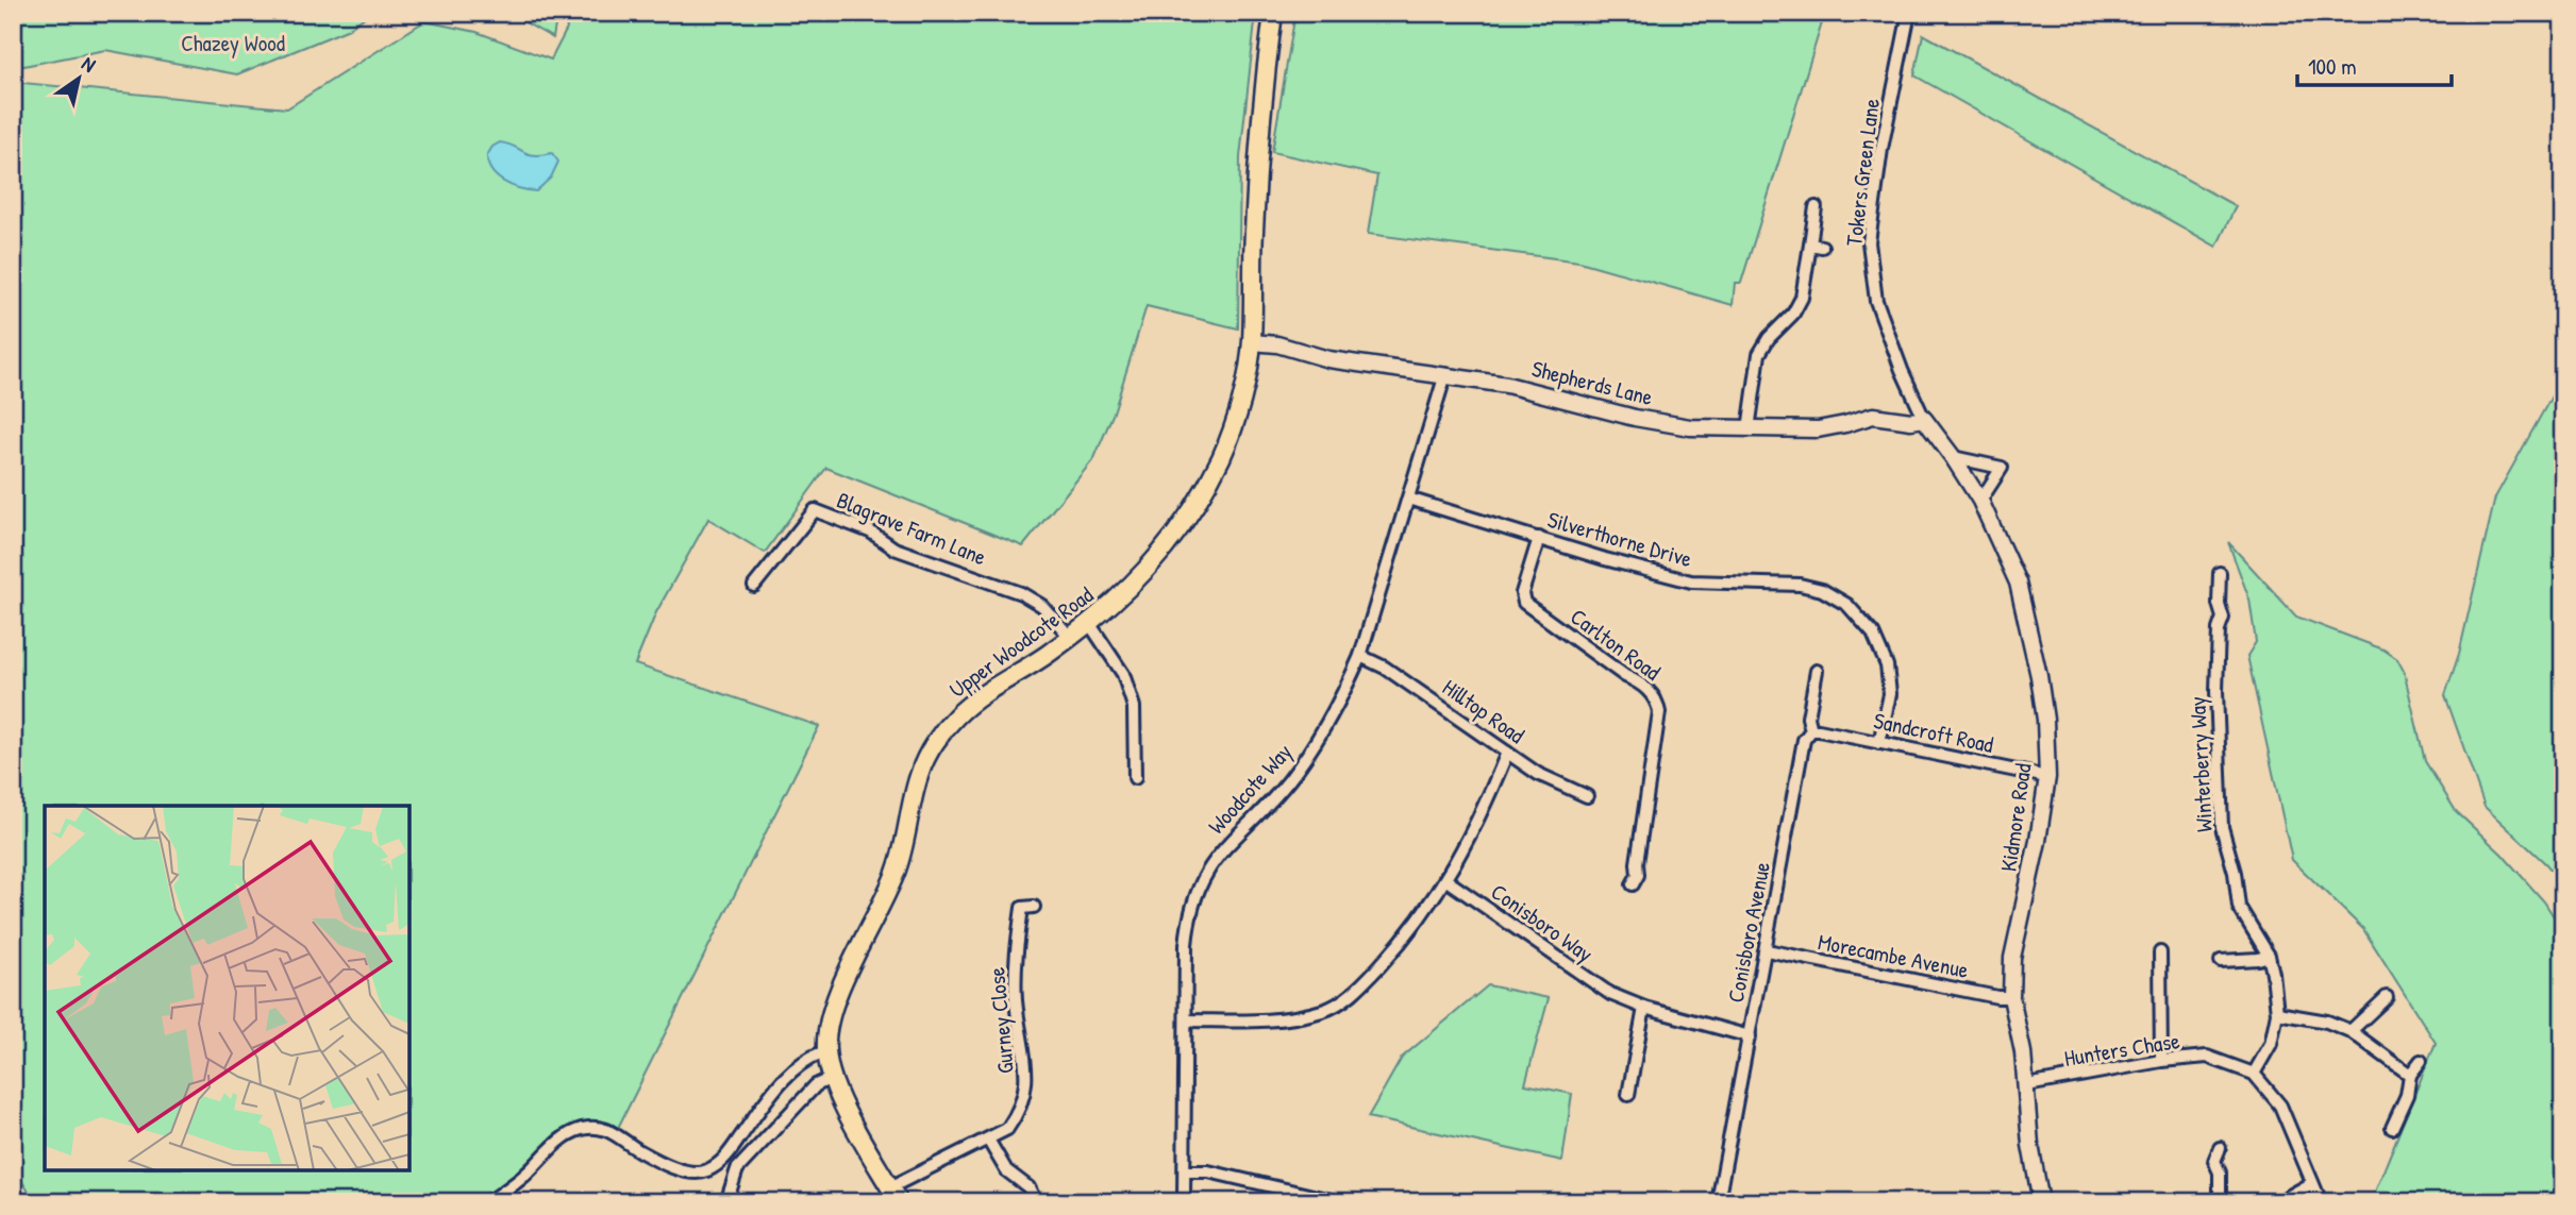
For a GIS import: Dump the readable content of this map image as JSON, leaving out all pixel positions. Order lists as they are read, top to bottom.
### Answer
{
  "streets": {
    "main road": ["Upper Woodcote Road"],
    "street": [
      "Tokers Green Lane",
      "Shepherds Lane",
      "Blagrave Farm Lane",
      "Silverthorne Drive",
      "Carlton Road",
      "Hilltop Road",
      "Sandcroft Road",
      "Winterberry Way",
      "Woodcote Way",
      "Kidmore Road",
      "Conisboro Way",
      "Conisboro Avenue",
      "Morecambe Avenue",
      "Gurney Close",
      "Hunters Chase"
    ]
  },
  "crossings": [
    ["Tokers Green Lane", "Shepherds Lane"],
    ["Tokers Green Lane", "Kidmore Road"],
    ["Shepherds Lane", "Upper Woodcote Road"],
    ["Shepherds Lane", "Woodcote Way"],
    ["Shepherds Lane", "Kidmore Road"],
    ["Blagrave Farm Lane", "Upper Woodcote Road"],
    ["Silverthorne Drive", "Carlton Road"],
    ["Silverthorne Drive", "Sandcroft Road"],
    ["Silverthorne Drive", "Woodcote Way"],
    ["Upper Woodcote Road", "Gurney Close"],
    ["Hilltop Road", "Woodcote Way"],
    ["Sandcroft Road", "Kidmore Road"],
    ["Sandcroft Road", "Conisboro Avenue"],
    ["Winterberry Way", "Hunters Chase"],
    ["Kidmore Road", "Morecambe Avenue"],
    ["Kidmore Road", "Hunters Chase"],
    ["Conisboro Way", "Conisboro Avenue"],
    ["Conisboro Avenue", "Morecambe Avenue"]
  ],
  "parks": ["Chazey Wood"],
  "scale_bar": "100 m",
  "north": "top right"
}
